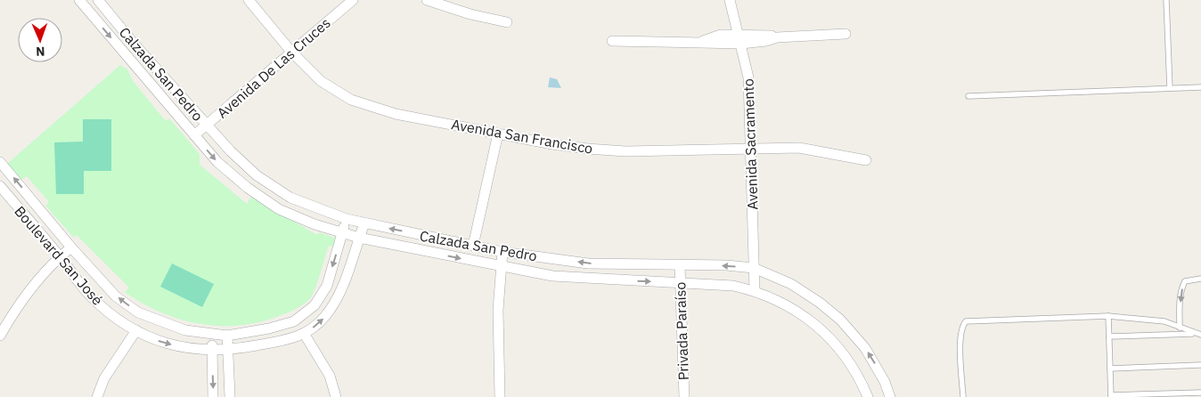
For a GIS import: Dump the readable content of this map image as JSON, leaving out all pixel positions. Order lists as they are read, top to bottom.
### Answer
{
  "streets": {
    "street": [
      "Avenida De Las Cruces",
      "Calzada San Pedro",
      "Avenida San Francisco",
      "Avenida Sacramento",
      "Boulevard San José",
      "Privada Paraíso"
    ]
  },
  "crossings": [
    ["Avenida De Las Cruces", "Calzada San Pedro"],
    ["Avenida De Las Cruces", "Avenida San Francisco"],
    ["Calzada San Pedro", "Avenida Sacramento"],
    ["Calzada San Pedro", "Boulevard San José"],
    ["Calzada San Pedro", "Privada Paraíso"],
    ["Avenida San Francisco", "Avenida Sacramento"]
  ],
  "north": "bottom"
}
